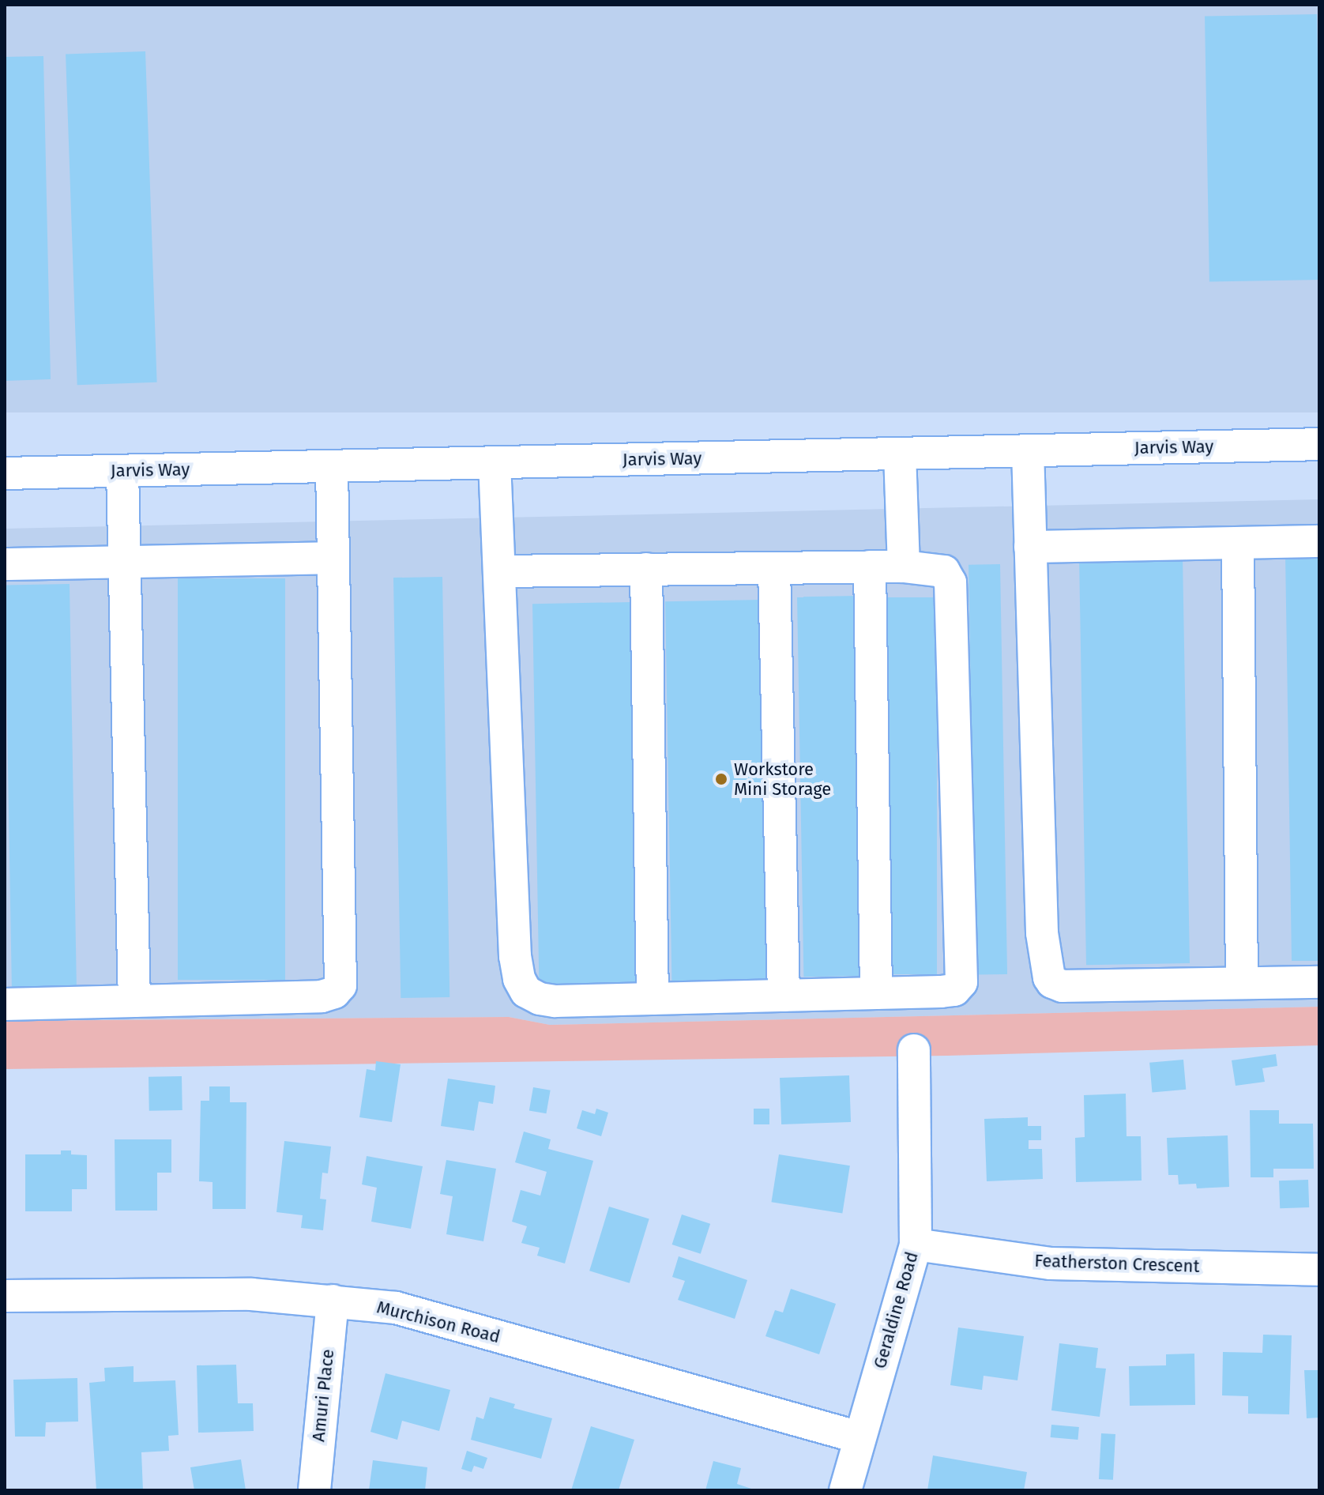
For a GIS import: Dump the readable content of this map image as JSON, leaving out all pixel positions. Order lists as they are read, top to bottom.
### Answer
{
  "streets": {
    "street": [
      "Jarvis Way",
      "Featherston Crescent",
      "Geraldine Road",
      "Murchison Road",
      "Amuri Place"
    ]
  },
  "crossings": [
    ["Featherston Crescent", "Geraldine Road"],
    ["Geraldine Road", "Murchison Road"],
    ["Murchison Road", "Amuri Place"]
  ],
  "places": ["Workstore Mini Storage"]
}
